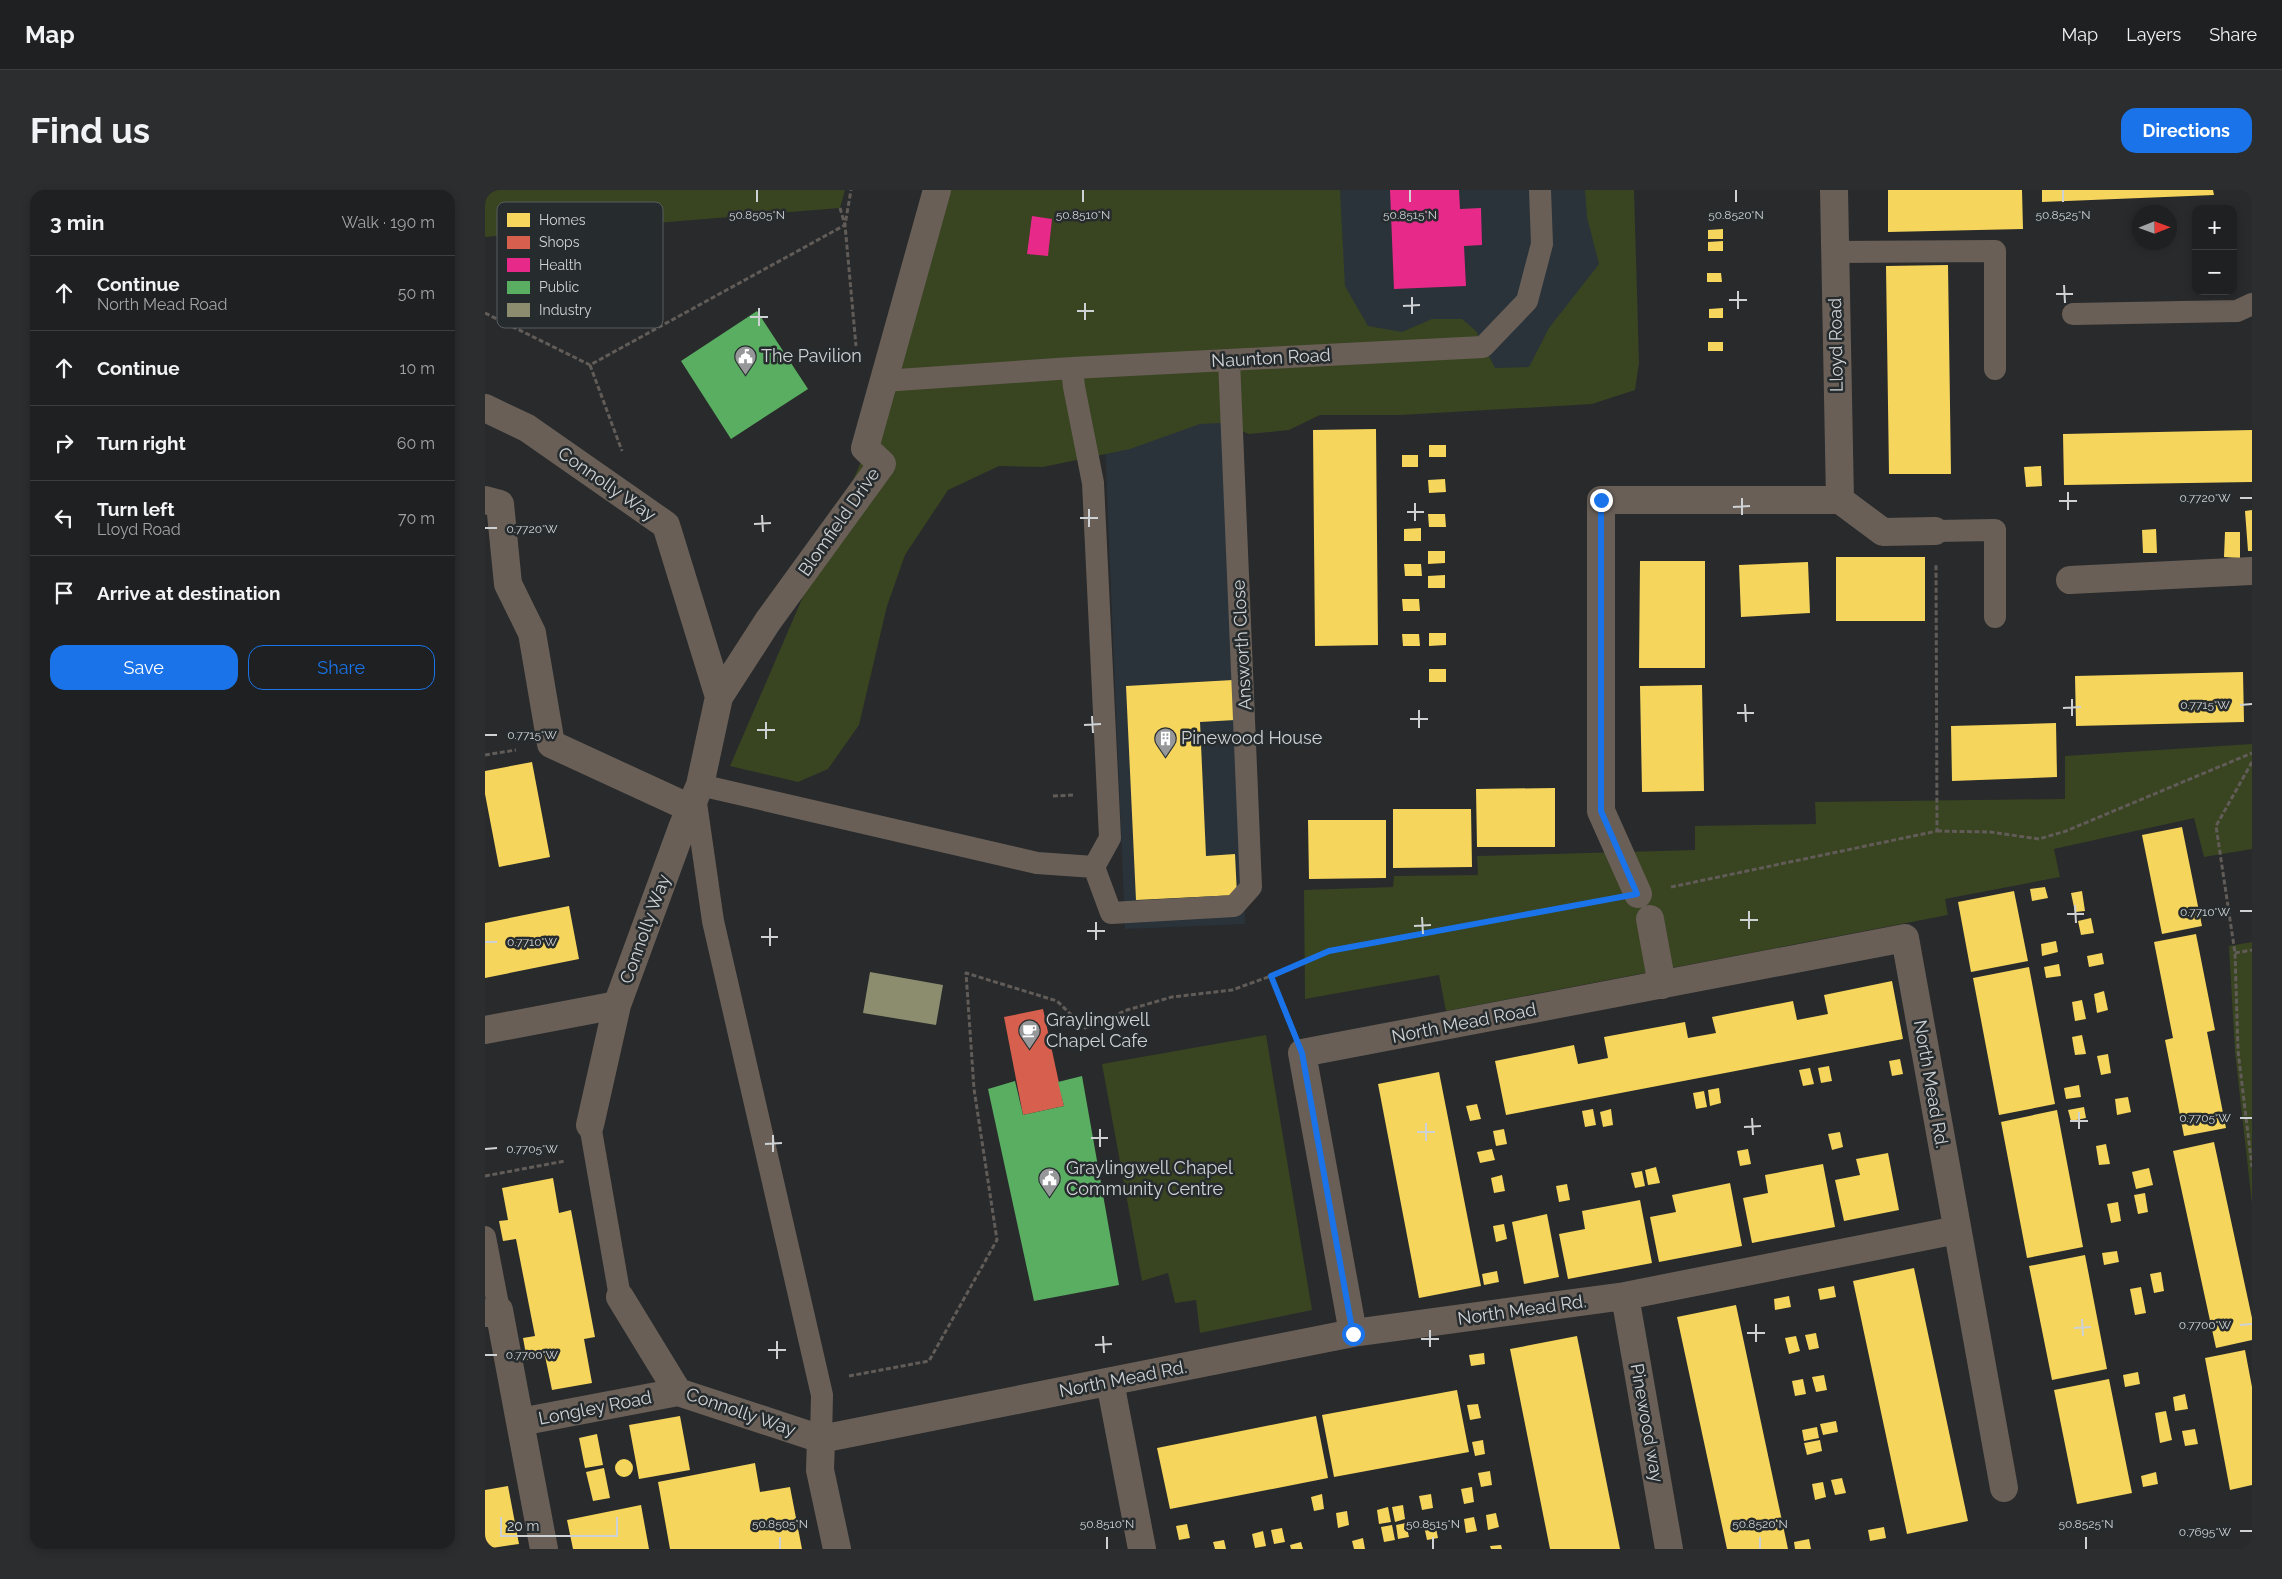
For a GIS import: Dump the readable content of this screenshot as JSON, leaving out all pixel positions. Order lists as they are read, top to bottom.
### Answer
{
  "streets": {
    "street": [
      "Lloyd Road",
      "Connolly Way",
      "Blomfield Drive",
      "North Mead Road",
      "North Mead Rd.",
      "Longley Road",
      "Pinewood way"
    ],
    "lane": ["Naunton Road", "Answorth Close"]
  },
  "crossings": [
    ["Naunton Road", "Blomfield Drive"],
    ["Naunton Road", "Answorth Close"],
    ["Connolly Way", "Blomfield Drive"],
    ["Connolly Way", "North Mead Rd."],
    ["Connolly Way", "Longley Road"],
    ["North Mead Road", "North Mead Rd."],
    ["North Mead Rd.", "Pinewood way"]
  ],
  "places": {
    "public building": ["The Pavilion", "Graylingwell Chapel Community Centre"],
    "building": ["Pinewood House"],
    "cafe": ["Graylingwell Chapel Cafe"]
  },
  "legend": [
    "Homes",
    "Shops",
    "Health",
    "Public",
    "Industry"
  ],
  "scale_bar": "20 m",
  "north": "right",
  "page": {
    "header": "Map",
    "nav": ["Map", "Layers", "Share"],
    "buttons": [
      "Directions",
      ["Save", "Share"]
    ],
    "title": "Find us",
    "heading": ["3 min", "Walk · 190 m"],
    "map_buttons": ["+", "−"],
    "list": [
      ["Continue", "North Mead Road", "50 m"],
      ["Continue", "10 m"],
      ["Turn right", "60 m"],
      ["Turn left", "Lloyd Road", "70 m"],
      "Arrive at destination"
    ],
    "scale": "20 m"
  },
  "coordinates": [
    "50.8505°N",
    "50.8510°N",
    "50.8515°N",
    "50.8520°N",
    "50.8525°N",
    "0.7720°W",
    "0.7715°W",
    "0.7710°W",
    "0.7705°W",
    "0.7700°W",
    "0.7695°W"
  ]
}
